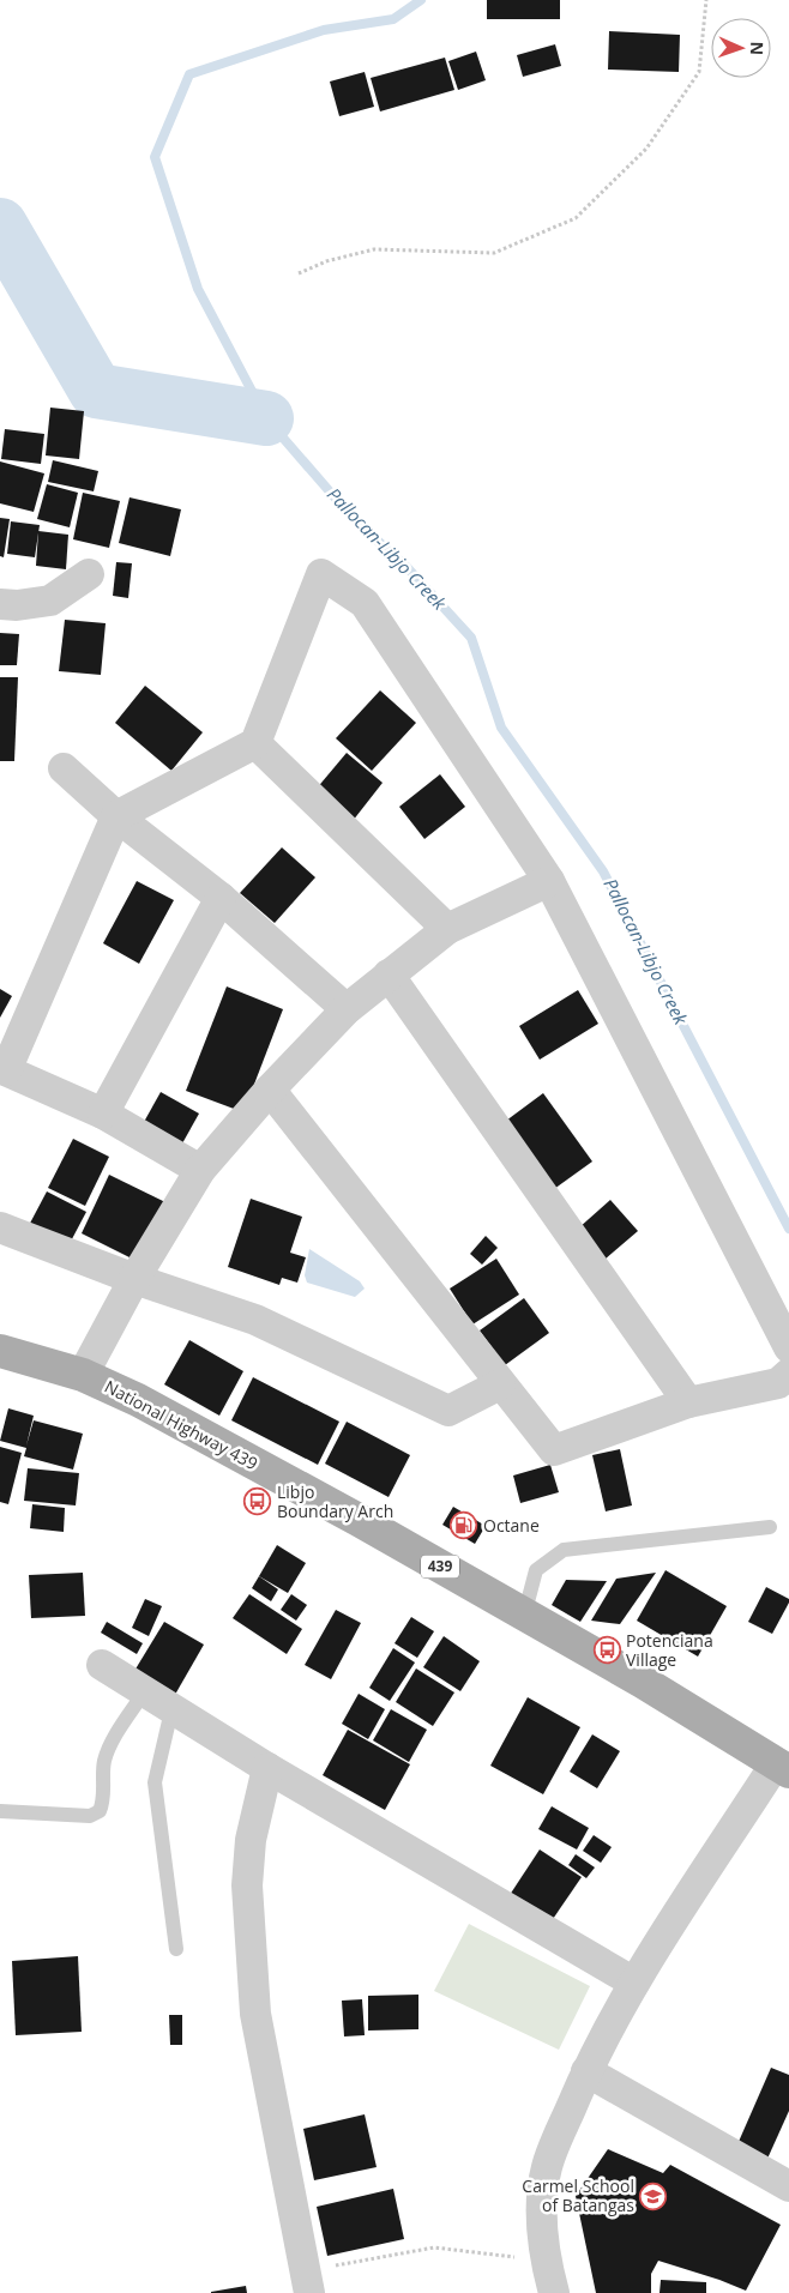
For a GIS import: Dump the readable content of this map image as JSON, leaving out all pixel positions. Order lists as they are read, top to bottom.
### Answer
{
  "streets": {
    "main road": ["National Highway 439", "439"]
  },
  "water": ["Pallocan-Libjo Creek"],
  "places": {
    "bus stop": ["Libjo Boundary Arch", "Potenciana Village"],
    "fuel station": ["Octane"],
    "school or university": ["Carmel School of Batangas"]
  },
  "north": "right"
}
